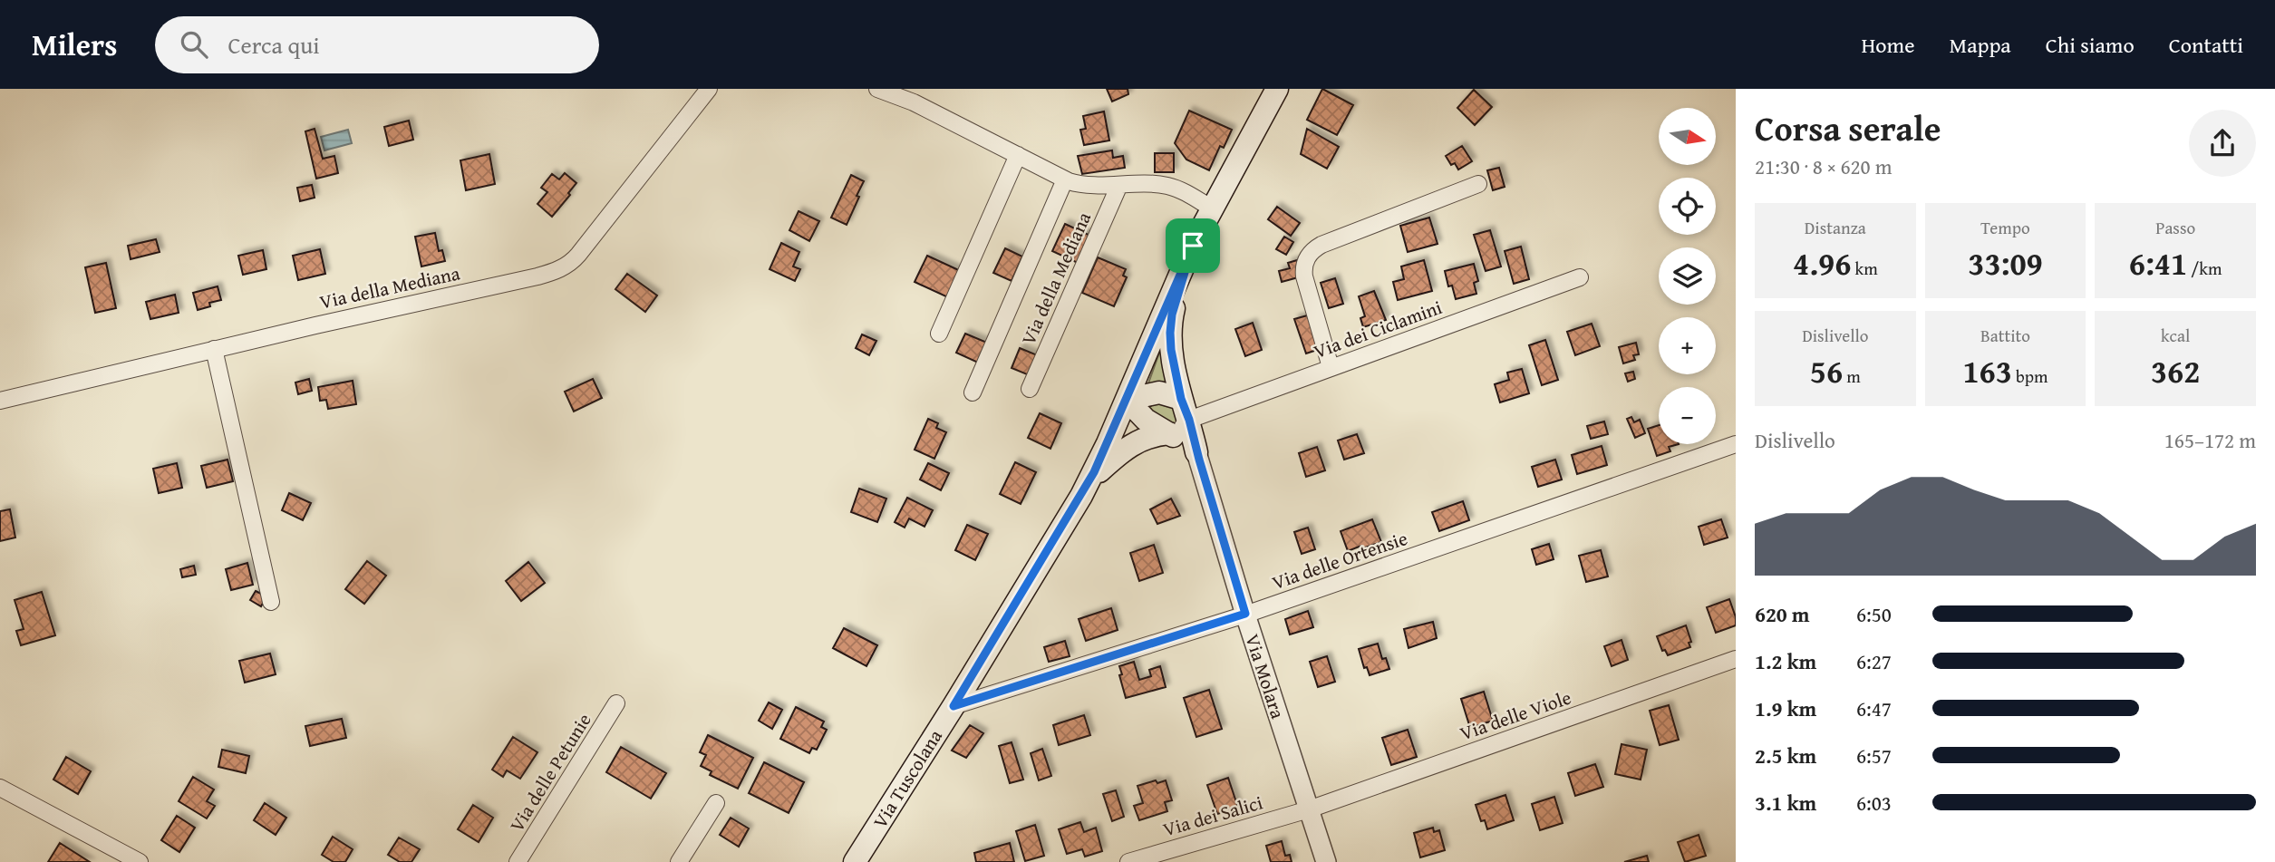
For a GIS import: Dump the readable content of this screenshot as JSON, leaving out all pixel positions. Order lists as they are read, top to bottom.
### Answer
{
  "streets": {
    "main road": ["Via Tuscolana"],
    "street": [
      "Via della Mediana",
      "Via dei Ciclamini",
      "Via delle Ortensie",
      "Via Molara",
      "Via delle Viole",
      "Via delle Petunie",
      "Via dei Salici"
    ]
  },
  "crossings": [
    ["Via della Mediana", "Via Tuscolana"],
    ["Via delle Ortensie", "Via Molara"],
    ["Via delle Ortensie", "Via Tuscolana"],
    ["Via Molara", "Via delle Viole"],
    ["Via Molara", "Via dei Salici"],
    ["Via delle Viole", "Via dei Salici"]
  ],
  "north": "right",
  "page": {
    "header": "Milers",
    "search": "Cerca qui",
    "nav": [
      "Home",
      "Mappa",
      "Chi siamo",
      "Contatti"
    ],
    "heading": ["Corsa serale", "21:30 · 8 × 620 m"],
    "map_buttons": ["+", "−"],
    "stats": [
      ["Distanza", "4.96 km"],
      ["Tempo", "33:09"],
      ["Passo", "6:41 /km"],
      ["Dislivello", "56 m"],
      ["Battito", "163 bpm"],
      ["kcal", "362"]
    ],
    "chart": ["Dislivello", "165–172 m"],
    "list": [
      {
        "name": "620 m",
        "note": "6:50"
      },
      {
        "name": "1.2 km",
        "note": "6:27"
      },
      {
        "name": "1.9 km",
        "note": "6:47"
      },
      {
        "name": "2.5 km",
        "note": "6:57"
      },
      {
        "name": "3.1 km",
        "note": "6:03"
      }
    ]
  }
}
